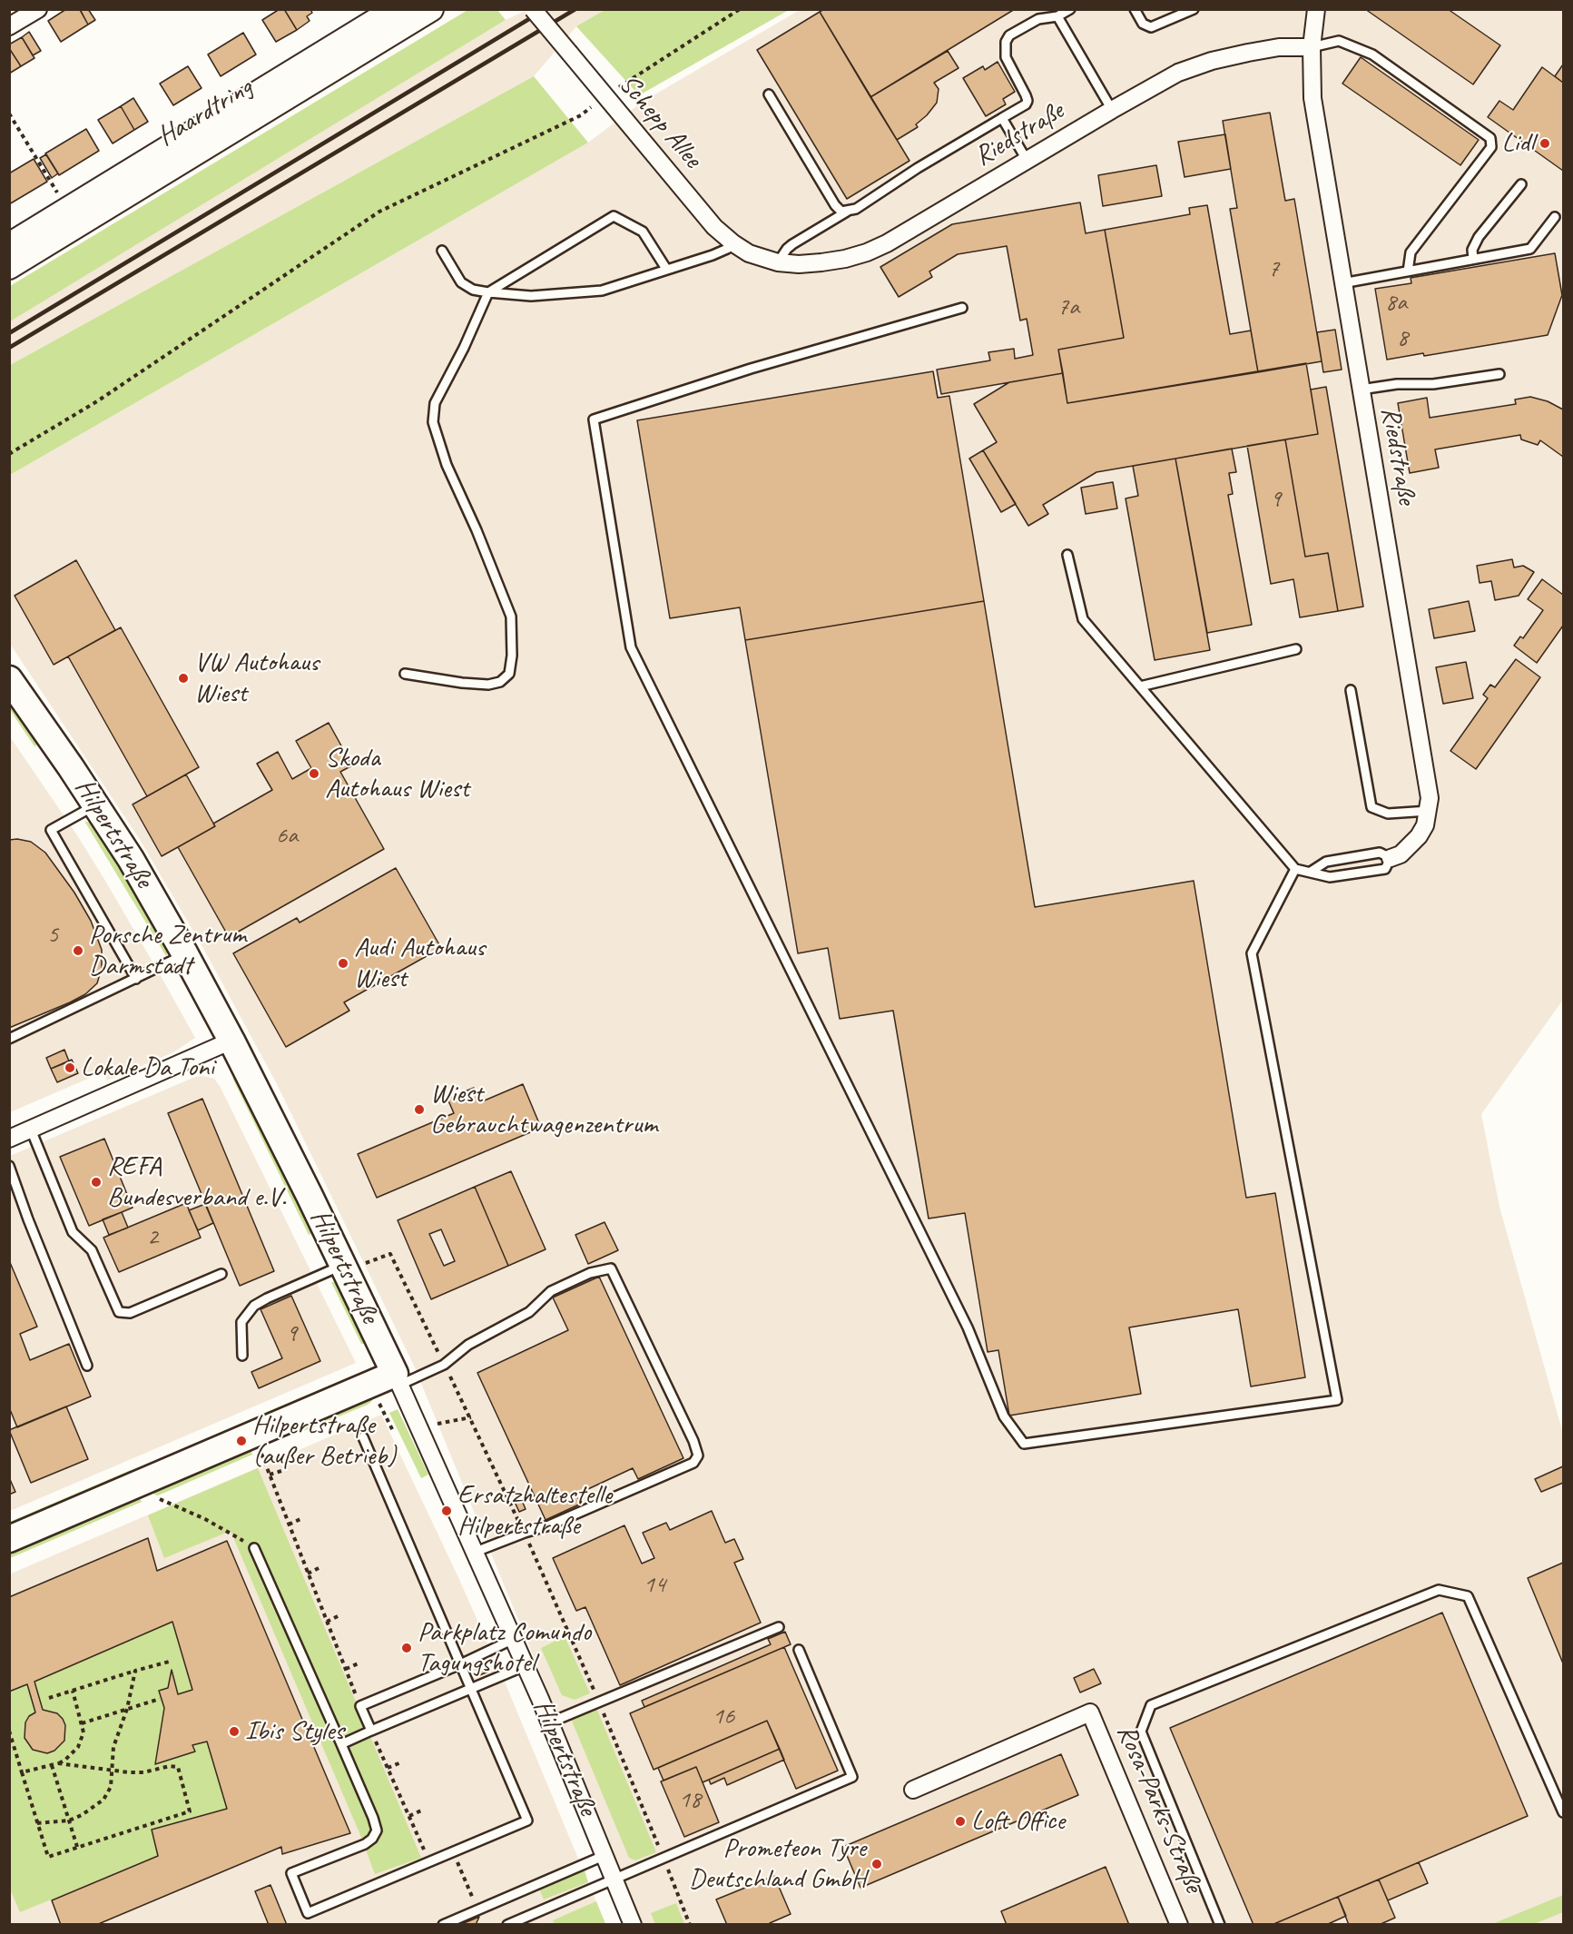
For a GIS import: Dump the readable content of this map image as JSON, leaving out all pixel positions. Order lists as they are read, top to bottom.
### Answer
{
  "streets": {
    "main road": ["Haardtring", "Hilpertstraße"],
    "street": ["Schepp Allee", "Riedstraße", "Rosa-Parks-Straße"]
  },
  "crossings": [
    ["Schepp Allee", "Riedstraße"]
  ],
  "places": [
    "Lidl",
    "VW Autohaus Wiest",
    "Skoda Autohaus Wiest",
    "Porsche Zentrum Darmstadt",
    "Audi Autohaus Wiest",
    "Lokale Da Toni",
    "Wiest Gebrauchtwagenzentrum",
    "REFA Bundesverband e.V.",
    "Hilpertstraße (außer Betrieb)",
    "Ersatzhaltestelle Hilpertstraße",
    "Parkplatz Comundo Tagungshotel",
    "Ibis Styles",
    "Loft Office",
    "Prometeon Tyre Deutschland GmbH"
  ],
  "house_numbers": [
    "7",
    "8a",
    "7a",
    "8",
    "9",
    "6a",
    "5",
    "2",
    "9",
    "14",
    "16",
    "18"
  ]
}
